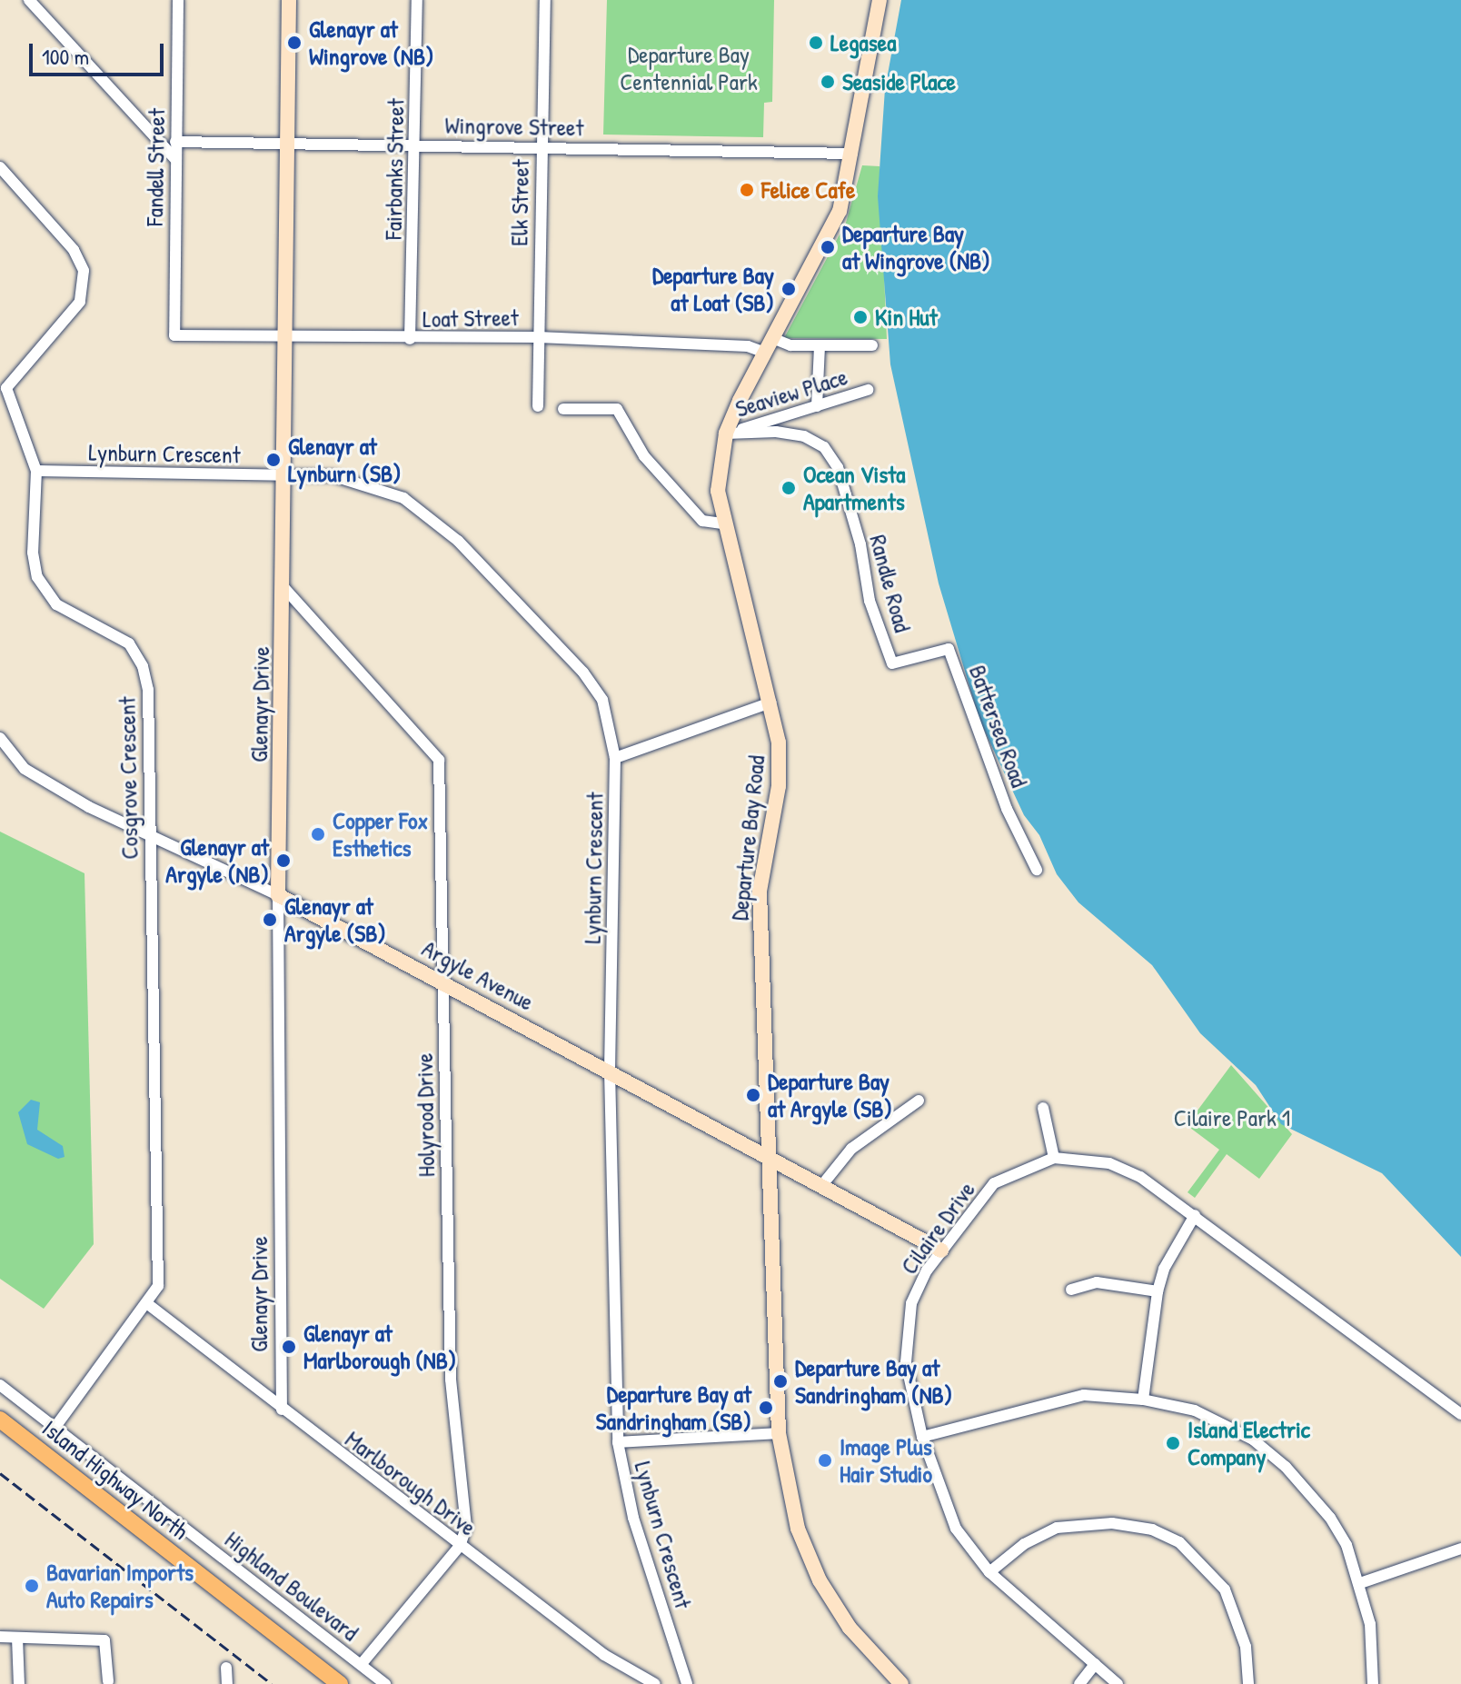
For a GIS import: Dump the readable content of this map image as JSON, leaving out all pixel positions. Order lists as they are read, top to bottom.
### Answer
{
  "streets": {
    "main road": [
      "Glenayr Drive",
      "Departure Bay Road",
      "Argyle Avenue",
      "Island Highway North"
    ],
    "street": [
      "Wingrove Street",
      "Fandell Street",
      "Fairbanks Street",
      "Elk Street",
      "Loat Street",
      "Seaview Place",
      "Lynburn Crescent",
      "Randle Road",
      "Battersea Road",
      "Cosgrove Crescent",
      "Holyrood Drive",
      "Cilaire Drive",
      "Marlborough Drive",
      "Highland Boulevard"
    ]
  },
  "crossings": [
    ["Wingrove Street", "Fandell Street"],
    ["Wingrove Street", "Fairbanks Street"],
    ["Wingrove Street", "Elk Street"],
    ["Wingrove Street", "Glenayr Drive"],
    ["Wingrove Street", "Departure Bay Road"],
    ["Fandell Street", "Loat Street"],
    ["Fairbanks Street", "Loat Street"],
    ["Elk Street", "Loat Street"],
    ["Loat Street", "Glenayr Drive"],
    ["Loat Street", "Departure Bay Road"],
    ["Seaview Place", "Randle Road"],
    ["Seaview Place", "Departure Bay Road"],
    ["Lynburn Crescent", "Glenayr Drive"],
    ["Lynburn Crescent", "Cosgrove Crescent"],
    ["Lynburn Crescent", "Argyle Avenue"],
    ["Randle Road", "Battersea Road"],
    ["Randle Road", "Departure Bay Road"],
    ["Glenayr Drive", "Argyle Avenue"],
    ["Glenayr Drive", "Holyrood Drive"],
    ["Glenayr Drive", "Marlborough Drive"],
    ["Cosgrove Crescent", "Argyle Avenue"],
    ["Cosgrove Crescent", "Marlborough Drive"],
    ["Cosgrove Crescent", "Highland Boulevard"],
    ["Departure Bay Road", "Argyle Avenue"],
    ["Argyle Avenue", "Holyrood Drive"],
    ["Argyle Avenue", "Cilaire Drive"],
    ["Holyrood Drive", "Marlborough Drive"]
  ],
  "parks": ["Departure Bay Centennial Park", "Cilaire Park 1"],
  "places": [
    "Glenayr at Wingrove (NB)",
    "Legasea",
    "Seaside Place",
    "Felice Cafe",
    "Departure Bay at Wingrove (NB)",
    "Departure Bay at Loat (SB)",
    "Kin Hut",
    "Glenayr at Lynburn (SB)",
    "Ocean Vista Apartments",
    "Copper Fox Esthetics",
    "Glenayr at Argyle (NB)",
    "Glenayr at Argyle (SB)",
    "Departure Bay at Argyle (SB)",
    "Glenayr at Marlborough (NB)",
    "Departure Bay at Sandringham (NB)",
    "Departure Bay at Sandringham (SB)",
    "Island Electric Company",
    "Image Plus Hair Studio",
    "Bavarian Imports Auto Repairs"
  ],
  "scale_bar": "100 m"
}
